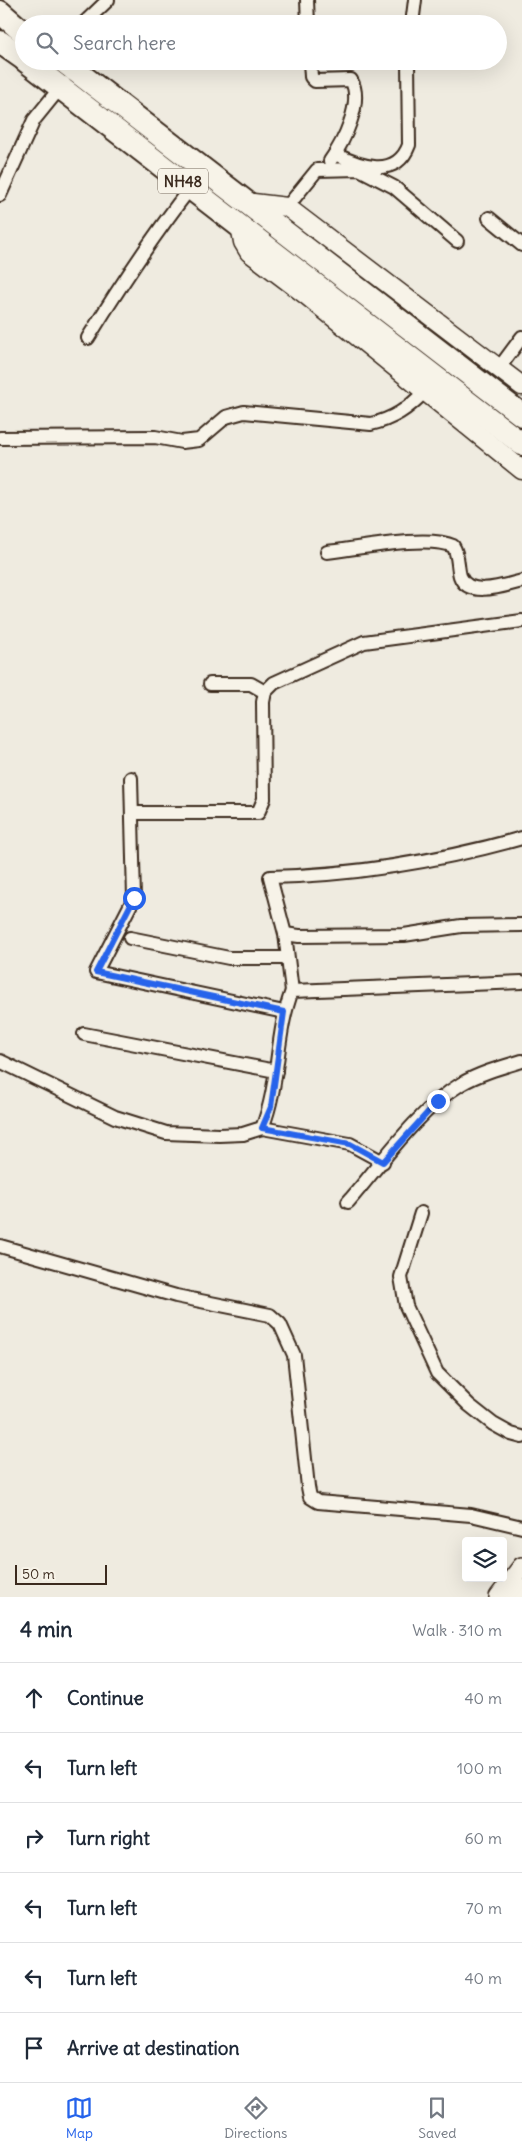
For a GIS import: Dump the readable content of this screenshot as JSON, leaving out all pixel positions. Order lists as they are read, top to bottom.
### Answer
{
  "streets": {
    "highway": ["NH48"]
  },
  "scale_bar": "50 m",
  "page": {
    "search": "Search here",
    "scale": "50 m",
    "heading": ["4 min", "Walk · 310 m"],
    "list": [
      ["Continue", "40 m"],
      ["Turn left", "100 m"],
      ["Turn right", "60 m"],
      ["Turn left", "70 m"],
      ["Turn left", "40 m"],
      "Arrive at destination"
    ],
    "nav": ["Map", "Directions", "Saved"]
  }
}
